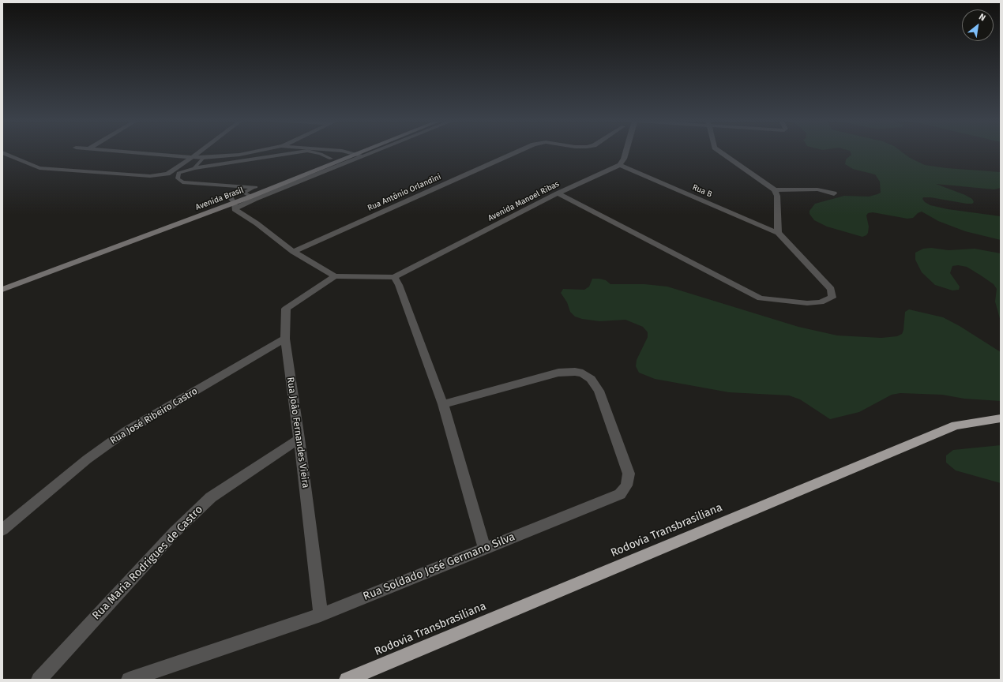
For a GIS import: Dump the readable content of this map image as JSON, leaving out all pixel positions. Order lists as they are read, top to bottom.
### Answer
{
  "streets": {
    "highway": ["Rodovia Transbrasiliana"],
    "main road": ["Avenida Brasil"],
    "street": [
      "Rua B",
      "Rua Antônio Orlandini",
      "Avenida Manoel Ribas",
      "Rua José Ribeiro Castro",
      "Rua João Fernandes Vieira",
      "Rua Maria Rodrigues de Castro",
      "Rua Soldado José Germano Silva"
    ]
  },
  "crossings": [
    ["Rua B", "Avenida Manoel Ribas"],
    ["Rua José Ribeiro Castro", "Rua João Fernandes Vieira"],
    ["Rua João Fernandes Vieira", "Rua Maria Rodrigues de Castro"],
    ["Rua João Fernandes Vieira", "Rua Soldado José Germano Silva"]
  ],
  "north": "top right"
}
